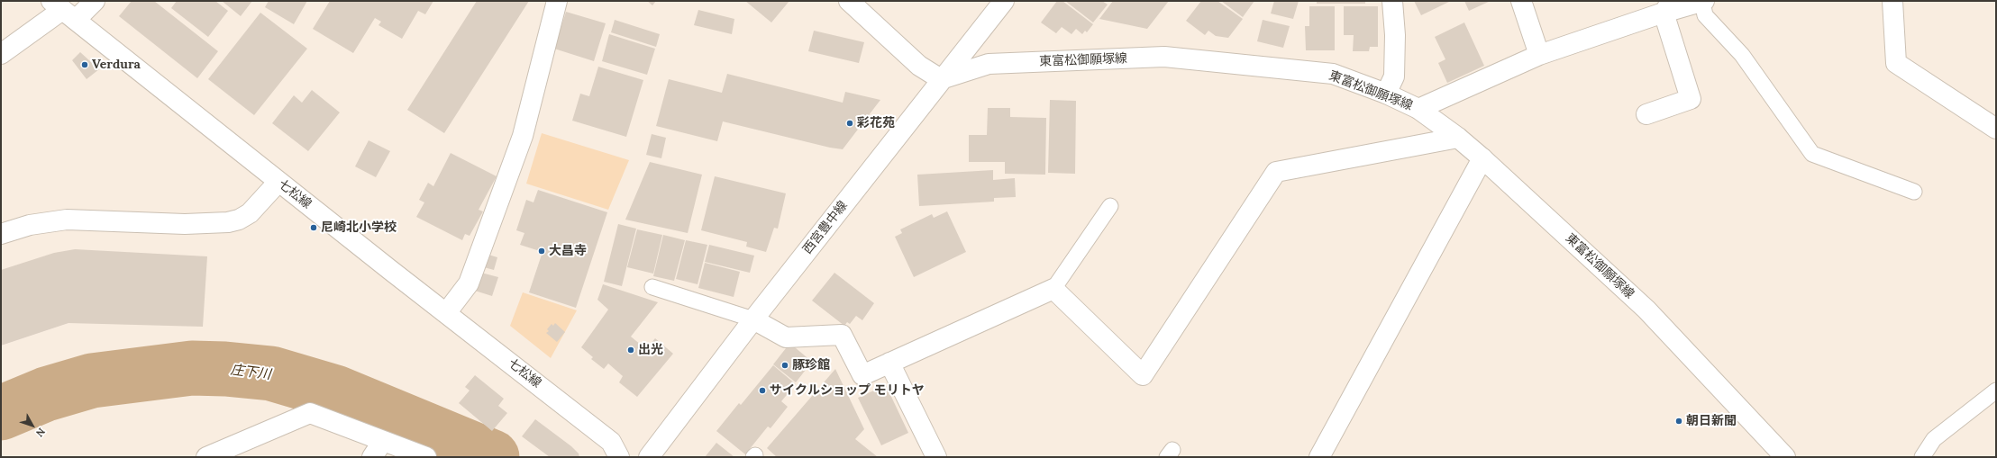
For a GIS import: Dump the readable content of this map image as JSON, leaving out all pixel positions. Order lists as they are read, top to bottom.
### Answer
{
  "streets": {
    "street": ["東富松御願塚線", "七松線", "西宮豊中線"]
  },
  "crossings": [
    ["東富松御願塚線", "西宮豊中線"]
  ],
  "water": ["庄下川"],
  "places": [
    "Verdura",
    "彩花苑",
    "尼崎北小学校",
    "大昌寺",
    "出光",
    "豚珍館",
    "サイクルショップ モリトヤ",
    "朝日新聞"
  ],
  "north": "bottom right"
}
